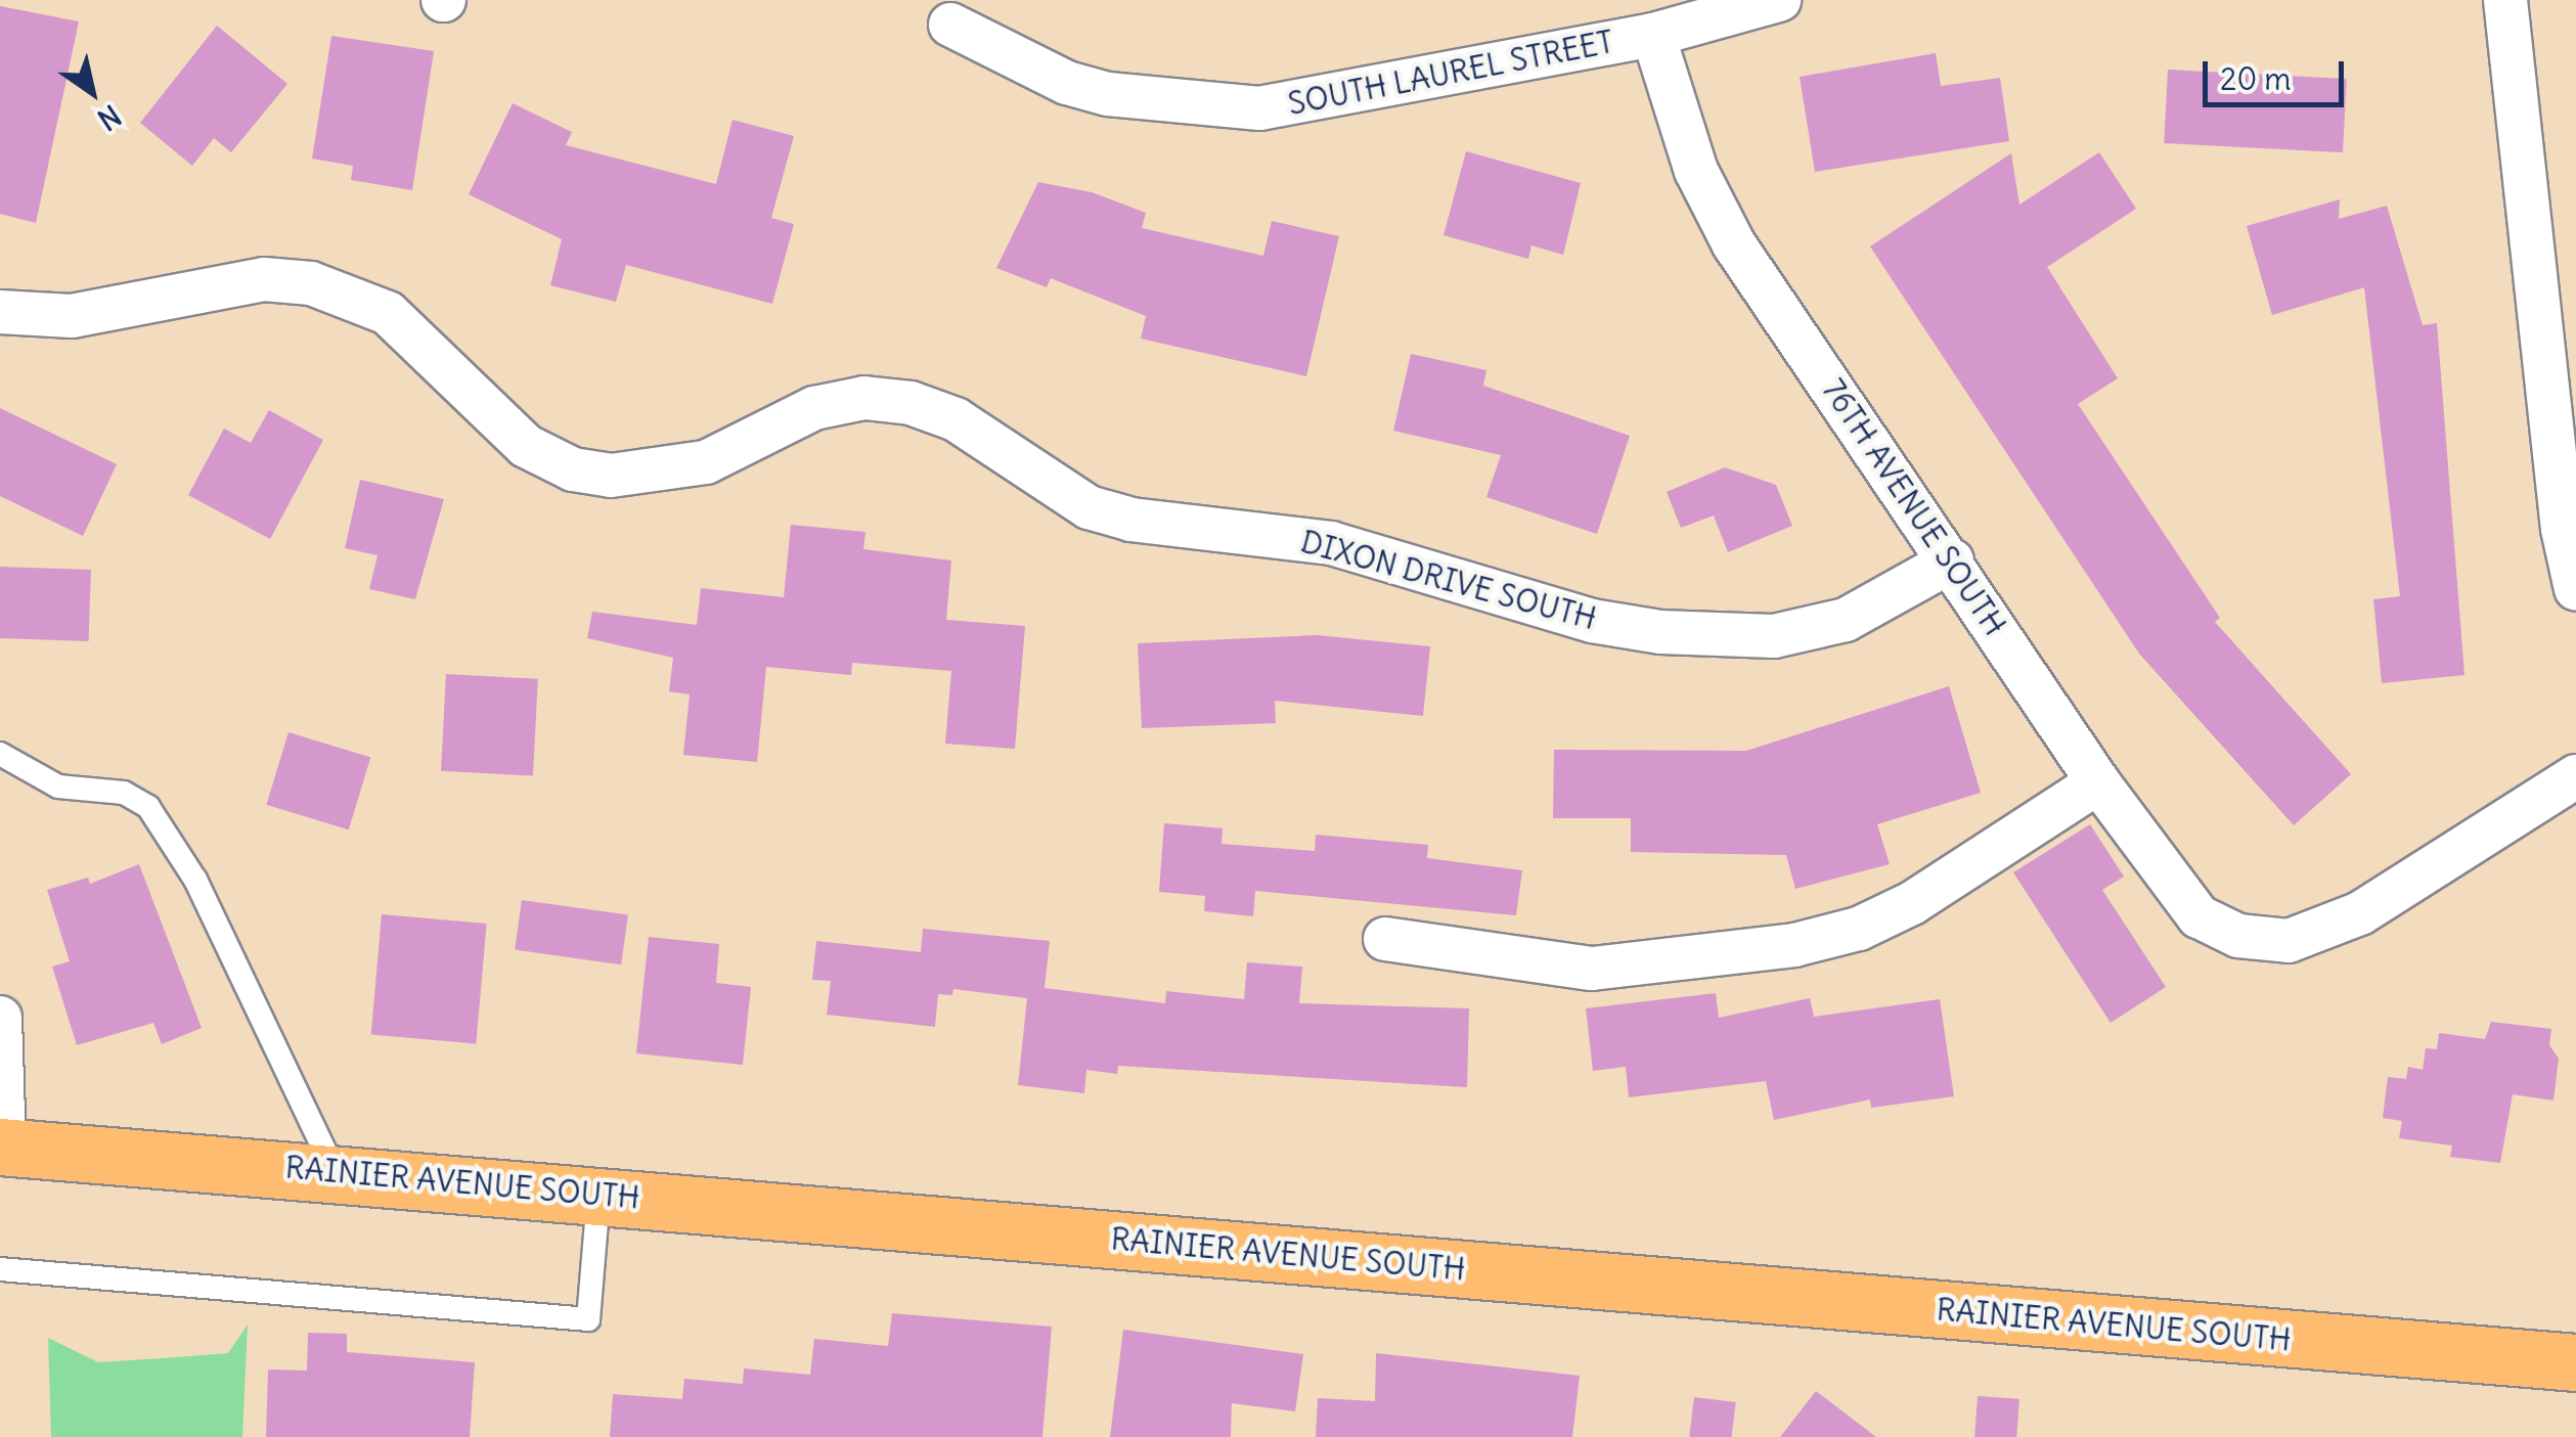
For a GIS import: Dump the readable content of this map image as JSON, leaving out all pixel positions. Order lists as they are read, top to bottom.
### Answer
{
  "streets": {
    "main road": ["RAINIER AVENUE SOUTH"],
    "street": ["SOUTH LAUREL STREET", "76TH AVENUE SOUTH", "DIXON DRIVE SOUTH"]
  },
  "crossings": [
    ["SOUTH LAUREL STREET", "76TH AVENUE SOUTH"],
    ["76TH AVENUE SOUTH", "DIXON DRIVE SOUTH"]
  ],
  "scale_bar": "20 m",
  "north": "bottom right"
}
